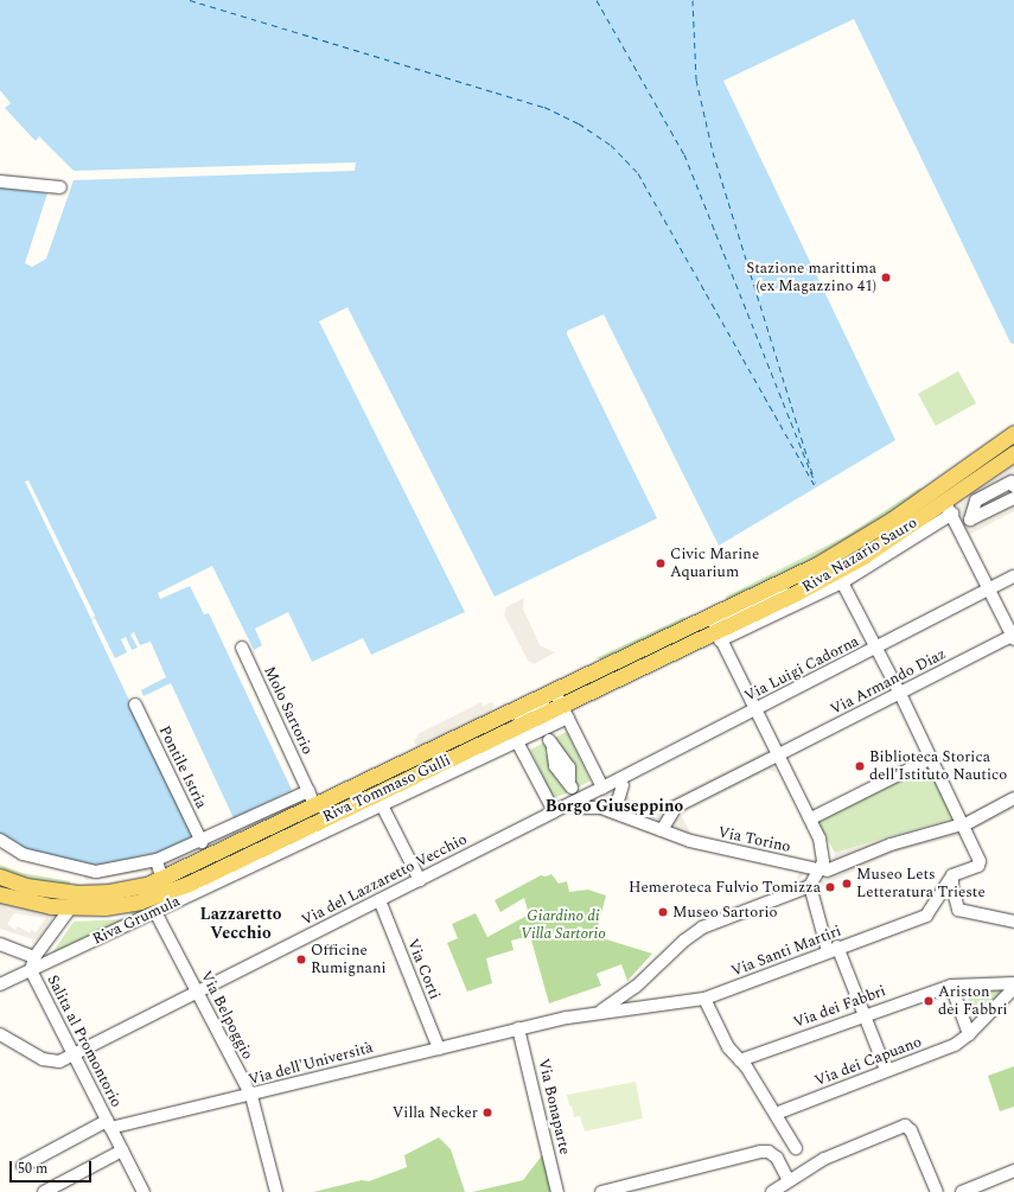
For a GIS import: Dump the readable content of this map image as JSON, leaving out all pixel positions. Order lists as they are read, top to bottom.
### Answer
{
  "streets": {
    "main road": ["Riva Nazario Sauro", "Riva Tommaso Gulli", "Riva Grumula"],
    "street": [
      "Via Luigi Cadorna",
      "Via Armando Diaz",
      "Molo Sartorio",
      "Pontile Istria",
      "Via Torino",
      "Via del Lazzaretto Vecchio",
      "Via Santi Martiri",
      "Via Corti",
      "Via dei Fabbri",
      "Via Belpoggio",
      "Salita al Promontorio",
      "Via dei Capuano",
      "Via dell'Università",
      "Via Bonaparte"
    ]
  },
  "crossings": [
    ["Riva Nazario Sauro", "Riva Tommaso Gulli"],
    ["Via Luigi Cadorna", "Via del Lazzaretto Vecchio"],
    ["Via Armando Diaz", "Via Torino"],
    ["Molo Sartorio", "Riva Tommaso Gulli"],
    ["Pontile Istria", "Riva Tommaso Gulli"],
    ["Riva Tommaso Gulli", "Riva Grumula"],
    ["Via del Lazzaretto Vecchio", "Via Corti"],
    ["Via del Lazzaretto Vecchio", "Via Belpoggio"],
    ["Via del Lazzaretto Vecchio", "Salita al Promontorio"],
    ["Riva Grumula", "Via Belpoggio"],
    ["Riva Grumula", "Salita al Promontorio"],
    ["Via Santi Martiri", "Via dell'Università"],
    ["Via Corti", "Via dell'Università"],
    ["Via Belpoggio", "Via dell'Università"],
    ["Salita al Promontorio", "Via dell'Università"],
    ["Via dell'Università", "Via Bonaparte"]
  ],
  "districts": ["Borgo Giuseppino", "Lazzaretto Vecchio"],
  "parks": ["Giardino di Villa Sartorio"],
  "places": [
    "Stazione marittima (ex Magazzino 41)",
    "Civic Marine Aquarium",
    "Biblioteca Storica dell'Istituto Nautico",
    "Museo Lets Letteratura Trieste",
    "Hemeroteca Fulvio Tomizza",
    "Museo Sartorio",
    "Officine Rumignani",
    "Ariston dei Fabbri",
    "Villa Necker"
  ],
  "scale_bar": "50 m"
}
